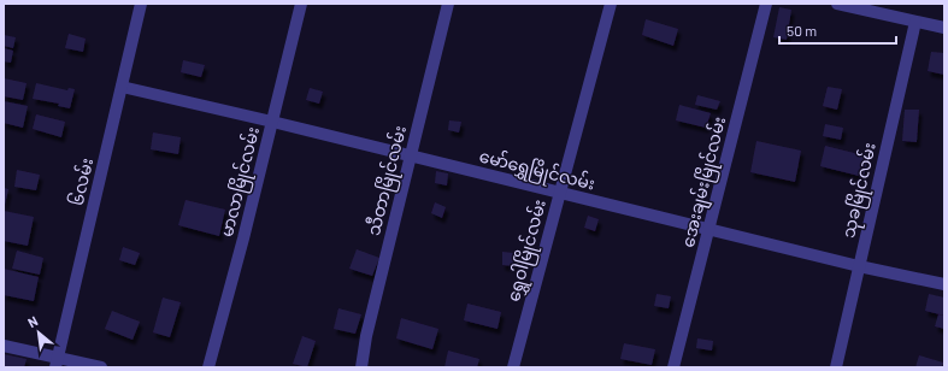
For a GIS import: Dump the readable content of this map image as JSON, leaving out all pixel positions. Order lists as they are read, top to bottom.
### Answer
{
  "streets": {
    "street": [
      "မော်ရွှေမြိုင်လမ်း",
      "သီတာမြိုင်လမ်း",
      "၆လမ်း",
      "မာလာမြိုင်လမ်း",
      "အေးချမ်းမြိုင်လမ်း",
      "သုခမြိုင်လမ်း",
      "ရွှေဝါမြိုင်လမ်း"
    ]
  },
  "crossings": [
    ["မော်ရွှေမြိုင်လမ်း", "သီတာမြိုင်လမ်း"],
    ["မော်ရွှေမြိုင်လမ်း", "၆လမ်း"],
    ["မော်ရွှေမြိုင်လမ်း", "မာလာမြိုင်လမ်း"],
    ["မော်ရွှေမြိုင်လမ်း", "အေးချမ်းမြိုင်လမ်း"],
    ["မော်ရွှေမြိုင်လမ်း", "သုခမြိုင်လမ်း"],
    ["မော်ရွှေမြိုင်လမ်း", "ရွှေဝါမြိုင်လမ်း"]
  ],
  "scale_bar": "50 m",
  "north": "top left"
}
